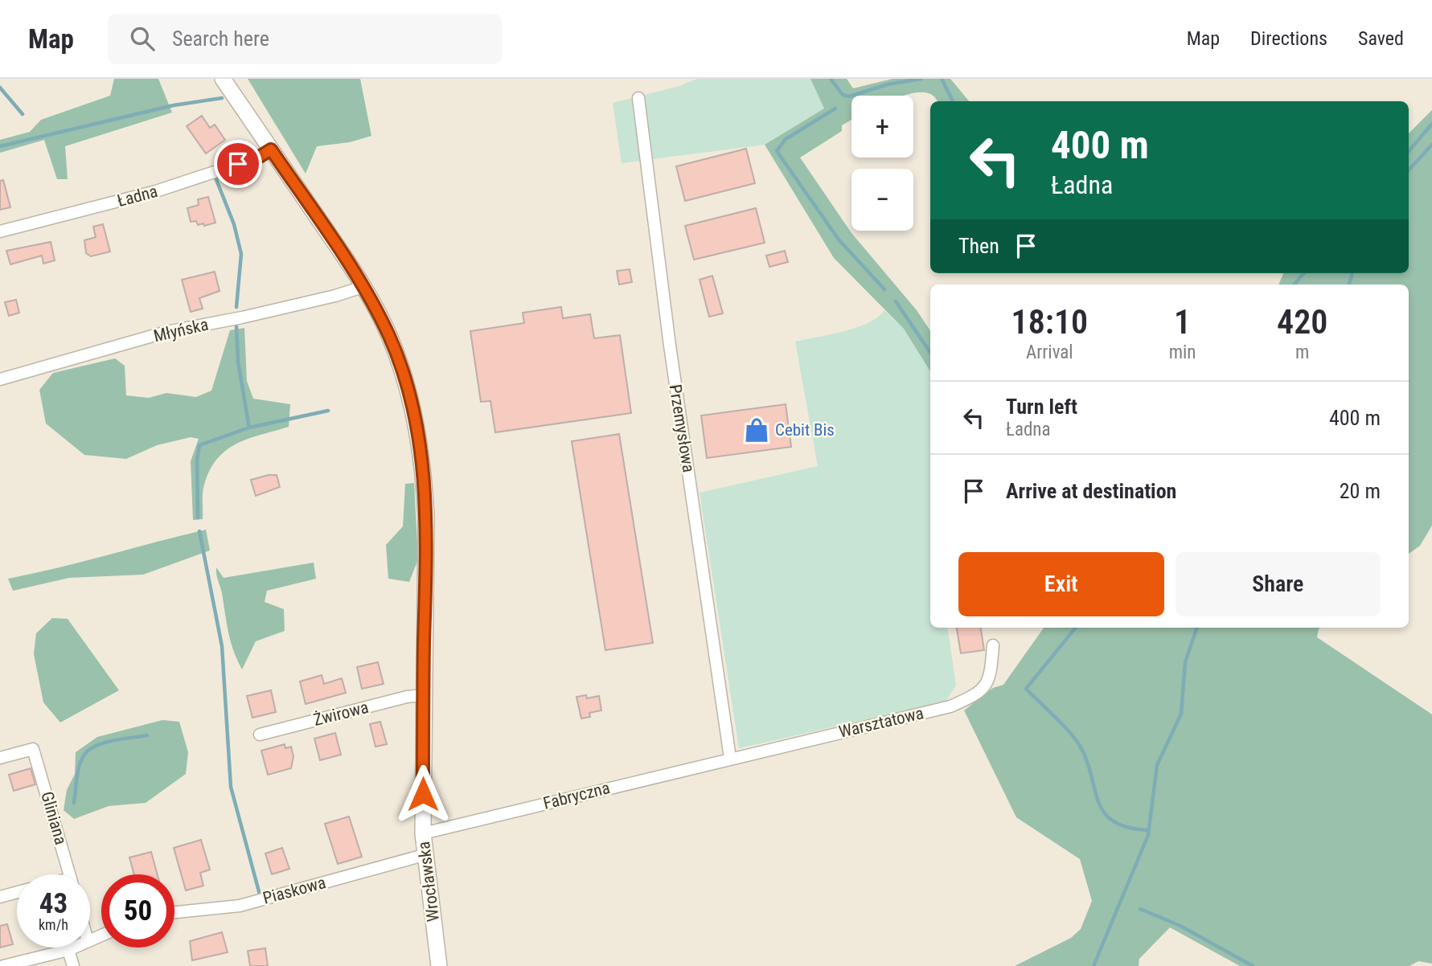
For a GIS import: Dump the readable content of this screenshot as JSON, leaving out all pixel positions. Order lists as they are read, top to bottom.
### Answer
{
  "streets": {
    "main road": ["Wrocławska"],
    "street": [
      "Ładna",
      "Młyńska",
      "Przemysłowa",
      "Żwirowa",
      "Warsztatowa",
      "Fabryczna",
      "Gliniana",
      "Piaskowa"
    ]
  },
  "crossings": [
    ["Ładna", "Wrocławska"],
    ["Młyńska", "Wrocławska"],
    ["Przemysłowa", "Warsztatowa"],
    ["Przemysłowa", "Fabryczna"],
    ["Żwirowa", "Wrocławska"],
    ["Warsztatowa", "Fabryczna"],
    ["Fabryczna", "Wrocławska"],
    ["Wrocławska", "Piaskowa"]
  ],
  "places": {
    "shop": ["Cebit Bis"]
  },
  "page": {
    "header": "Map",
    "search": "Search here",
    "nav": ["Map", "Directions", "Saved"],
    "map_buttons": ["+", "−"],
    "turn": ["400 m", "Ładna"],
    "then": "Then",
    "eta": [
      "18:10",
      "Arrival",
      "1",
      "min",
      "420",
      "m"
    ],
    "list": [
      {
        "name": "Turn left",
        "note": "Ładna",
        "value": "400 m"
      },
      {
        "name": "Arrive at destination",
        "value": "20 m"
      }
    ],
    "buttons": ["Exit", "Share"],
    "speed": "43 km/h",
    "limit": "50"
  }
}
